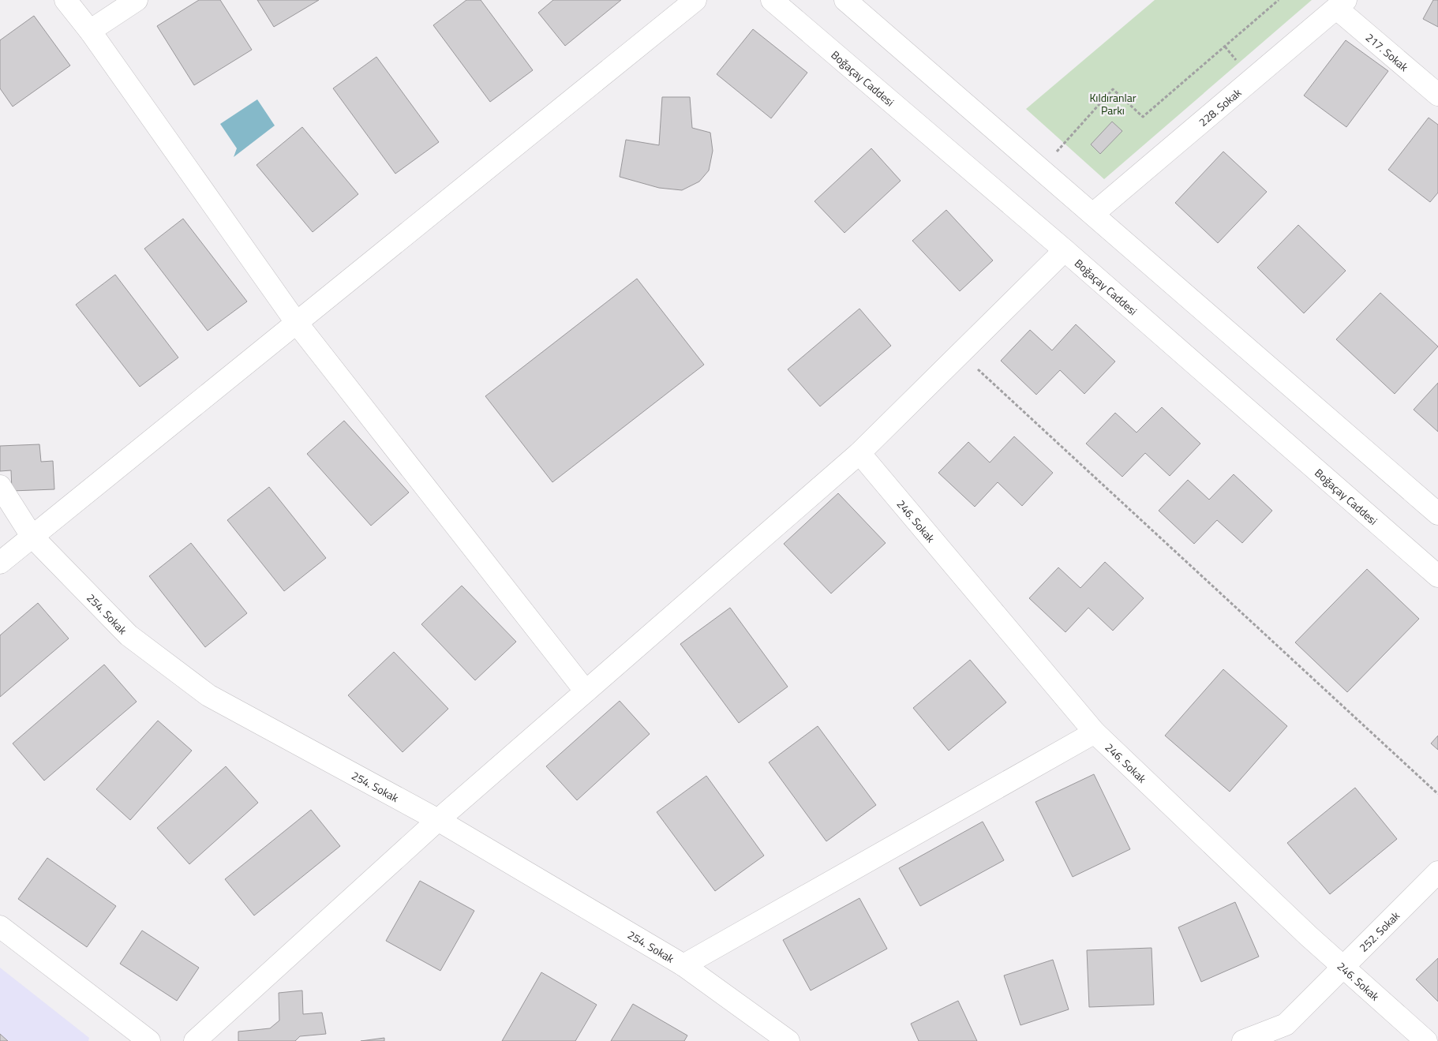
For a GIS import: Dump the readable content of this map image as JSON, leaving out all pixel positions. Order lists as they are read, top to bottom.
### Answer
{
  "streets": {
    "street": [
      "217. Sokak",
      "Boğaçay Caddesi",
      "228. Sokak",
      "246. Sokak",
      "254. Sokak",
      "252. Sokak"
    ]
  },
  "crossings": [
    ["217. Sokak", "228. Sokak"],
    ["246. Sokak", "252. Sokak"]
  ],
  "parks": ["Kıldıranlar Parkı"]
}
